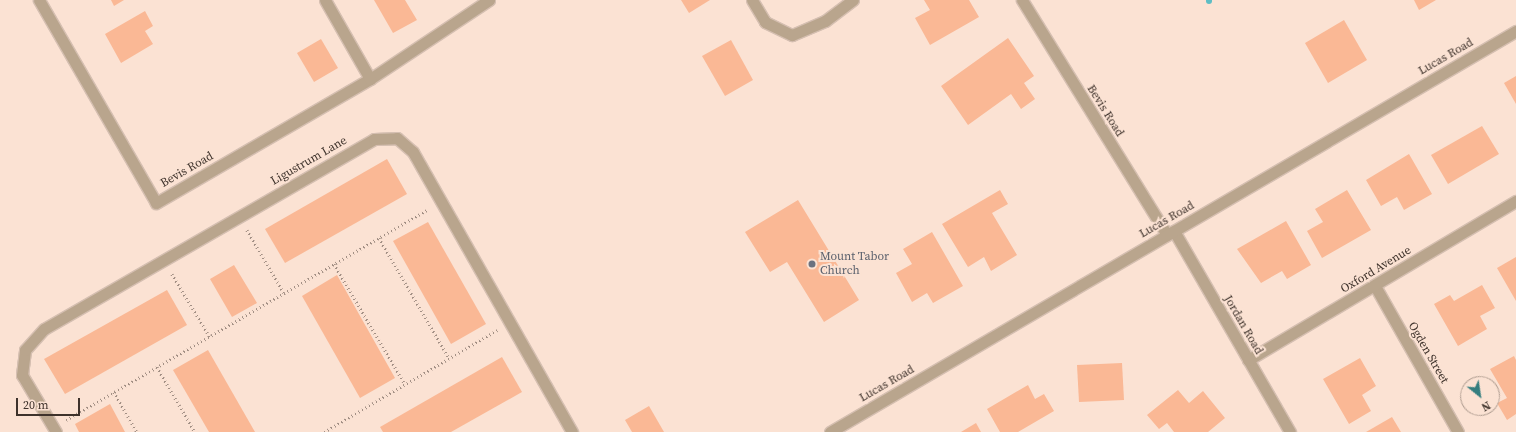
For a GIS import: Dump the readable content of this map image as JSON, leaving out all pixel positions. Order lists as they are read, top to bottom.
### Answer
{
  "streets": {
    "street": [
      "Lucas Road",
      "Bevis Road",
      "Ligustrum Lane",
      "Oxford Avenue",
      "Jordan Road",
      "Ogden Street"
    ]
  },
  "crossings": [
    ["Lucas Road", "Bevis Road"],
    ["Lucas Road", "Jordan Road"],
    ["Bevis Road", "Jordan Road"],
    ["Oxford Avenue", "Jordan Road"],
    ["Oxford Avenue", "Ogden Street"]
  ],
  "places": ["Mount Tabor Church"],
  "scale_bar": "20 m",
  "north": "bottom right"
}
